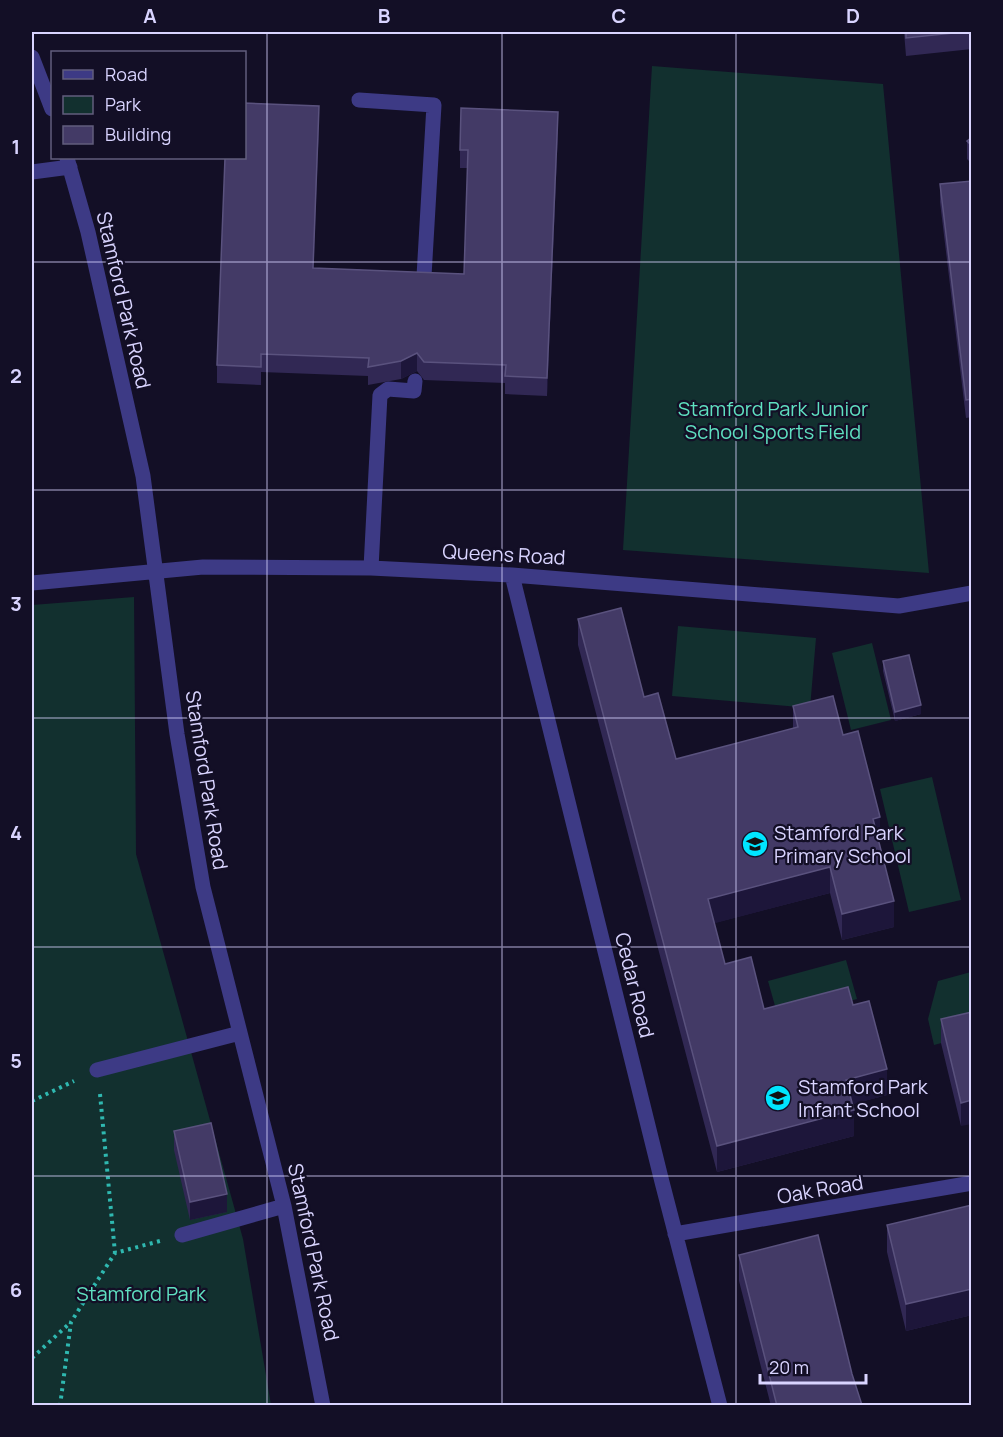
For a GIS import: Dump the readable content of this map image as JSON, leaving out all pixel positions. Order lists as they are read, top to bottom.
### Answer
{
  "streets": {
    "street": [
      "Stamford Park Road",
      "Queens Road",
      "Cedar Road",
      "Oak Road"
    ]
  },
  "crossings": [
    ["Stamford Park Road", "Queens Road"],
    ["Queens Road", "Cedar Road"],
    ["Cedar Road", "Oak Road"]
  ],
  "parks": ["Stamford Park Junior School Sports Field", "Stamford Park"],
  "places": {
    "school or university": ["Stamford Park Primary School", "Stamford Park Infant School"]
  },
  "legend": ["Road", "Park", "Building"],
  "scale_bar": "20 m",
  "grid": {
    "columns": [
      "A",
      "B",
      "C",
      "D"
    ],
    "rows": [
      "1",
      "2",
      "3",
      "4",
      "5",
      "6"
    ]
  }
}
